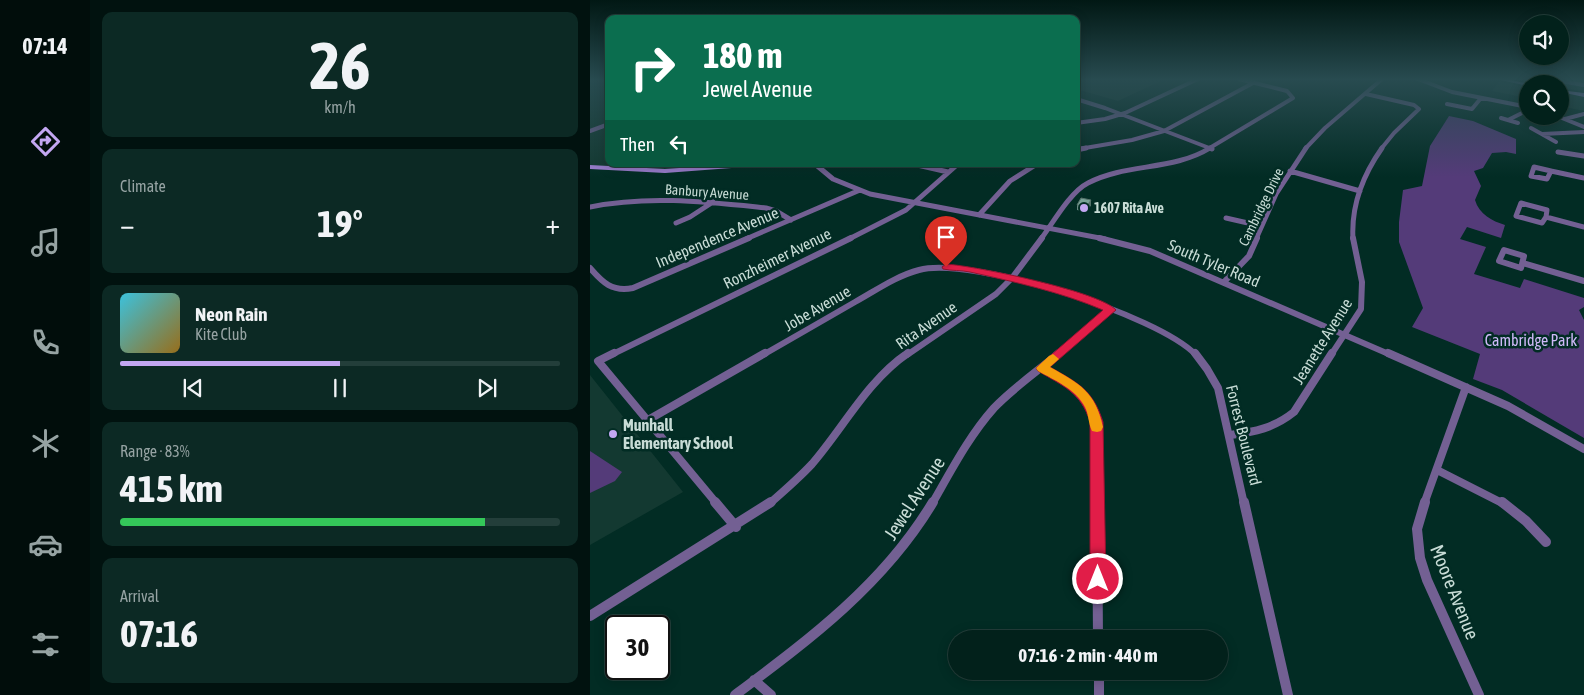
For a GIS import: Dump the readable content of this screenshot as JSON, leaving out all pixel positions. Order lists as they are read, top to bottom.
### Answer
{
  "streets": {
    "street": [
      "Banbury Avenue",
      "Cambridge Drive",
      "Independence Avenue",
      "Ronzheimer Avenue",
      "South Tyler Road",
      "Jobe Avenue",
      "Rita Avenue",
      "Jeanette Avenue",
      "Forrest Boulevard",
      "Jewel Avenue",
      "Moore Avenue"
    ]
  },
  "crossings": [
    ["Banbury Avenue", "Independence Avenue"],
    ["Cambridge Drive", "South Tyler Road"],
    ["Independence Avenue", "South Tyler Road"],
    ["Ronzheimer Avenue", "South Tyler Road"],
    ["Ronzheimer Avenue", "Jobe Avenue"],
    ["South Tyler Road", "Rita Avenue"],
    ["South Tyler Road", "Jeanette Avenue"],
    ["South Tyler Road", "Moore Avenue"],
    ["Jobe Avenue", "Rita Avenue"],
    ["Jobe Avenue", "Forrest Boulevard"],
    ["Rita Avenue", "Forrest Boulevard"],
    ["Jeanette Avenue", "Forrest Boulevard"],
    ["Forrest Boulevard", "Jewel Avenue"]
  ],
  "parks": ["Cambridge Park"],
  "places": ["1607 Rita Ave", "Munhall Elementary School"],
  "page": {
    "tabs": "07:14",
    "tile": [
      ["26", "km/h"],
      "Climate",
      ["Range · 83%", "415 km"],
      ["Arrival", "07:16"]
    ],
    "turn": ["180 m", "Jewel Avenue"],
    "then": "Then",
    "heat": ["−", "19°", "+"],
    "song": ["Neon Rain", "Kite Club"],
    "limit": "30",
    "trip": "07:16 · 2 min · 440 m"
  }
}
